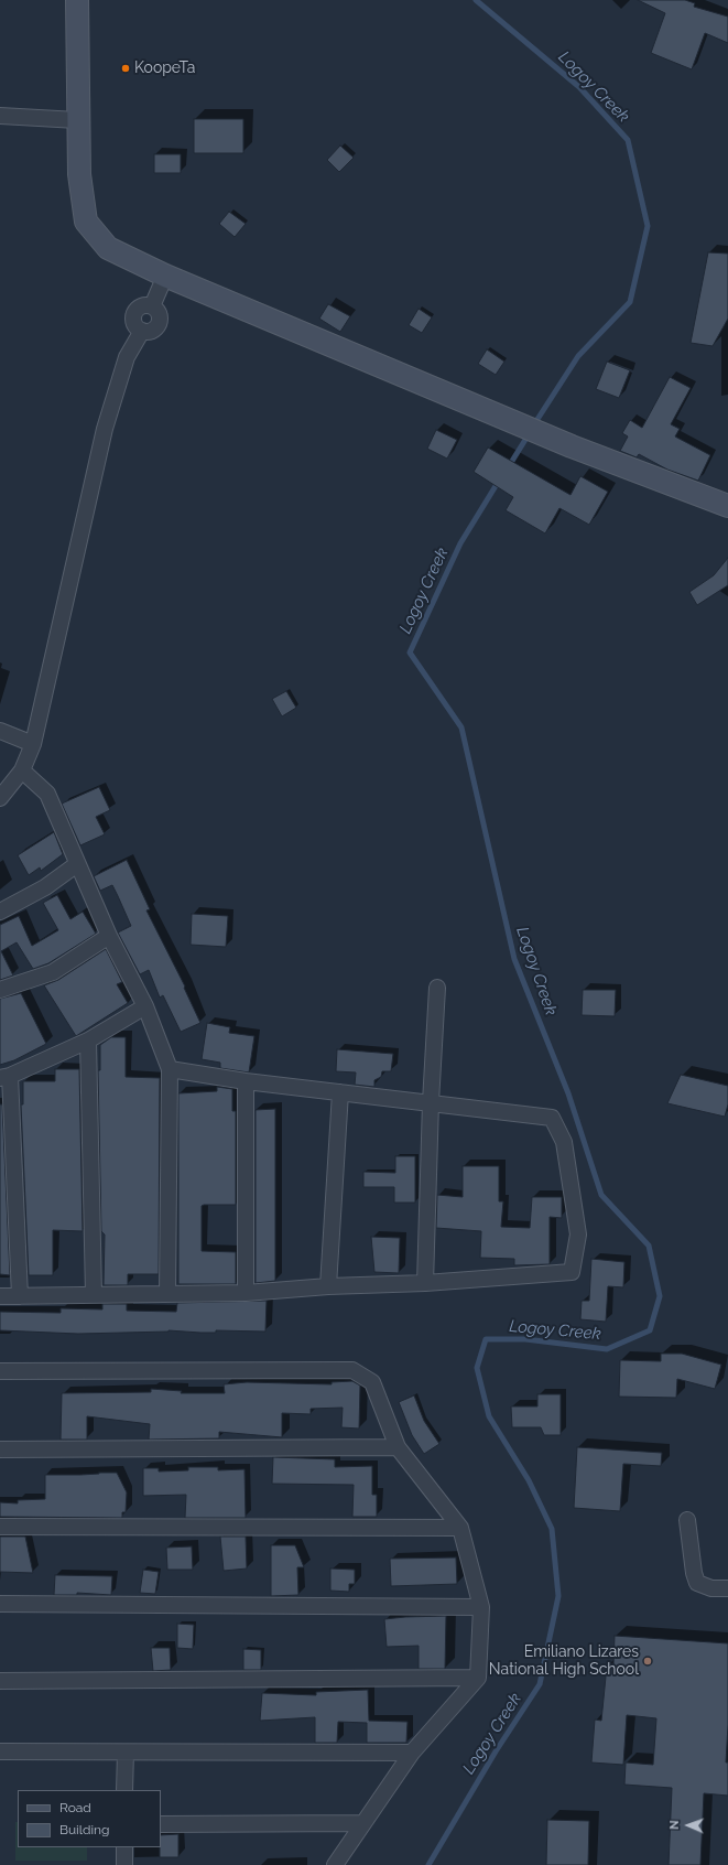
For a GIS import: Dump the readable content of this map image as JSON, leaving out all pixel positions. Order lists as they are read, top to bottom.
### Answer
{
  "water": ["Logoy Creek"],
  "places": ["KoopeTa", "Emiliano Lizares National High School"],
  "legend": ["Road", "Building"],
  "north": "left"
}
